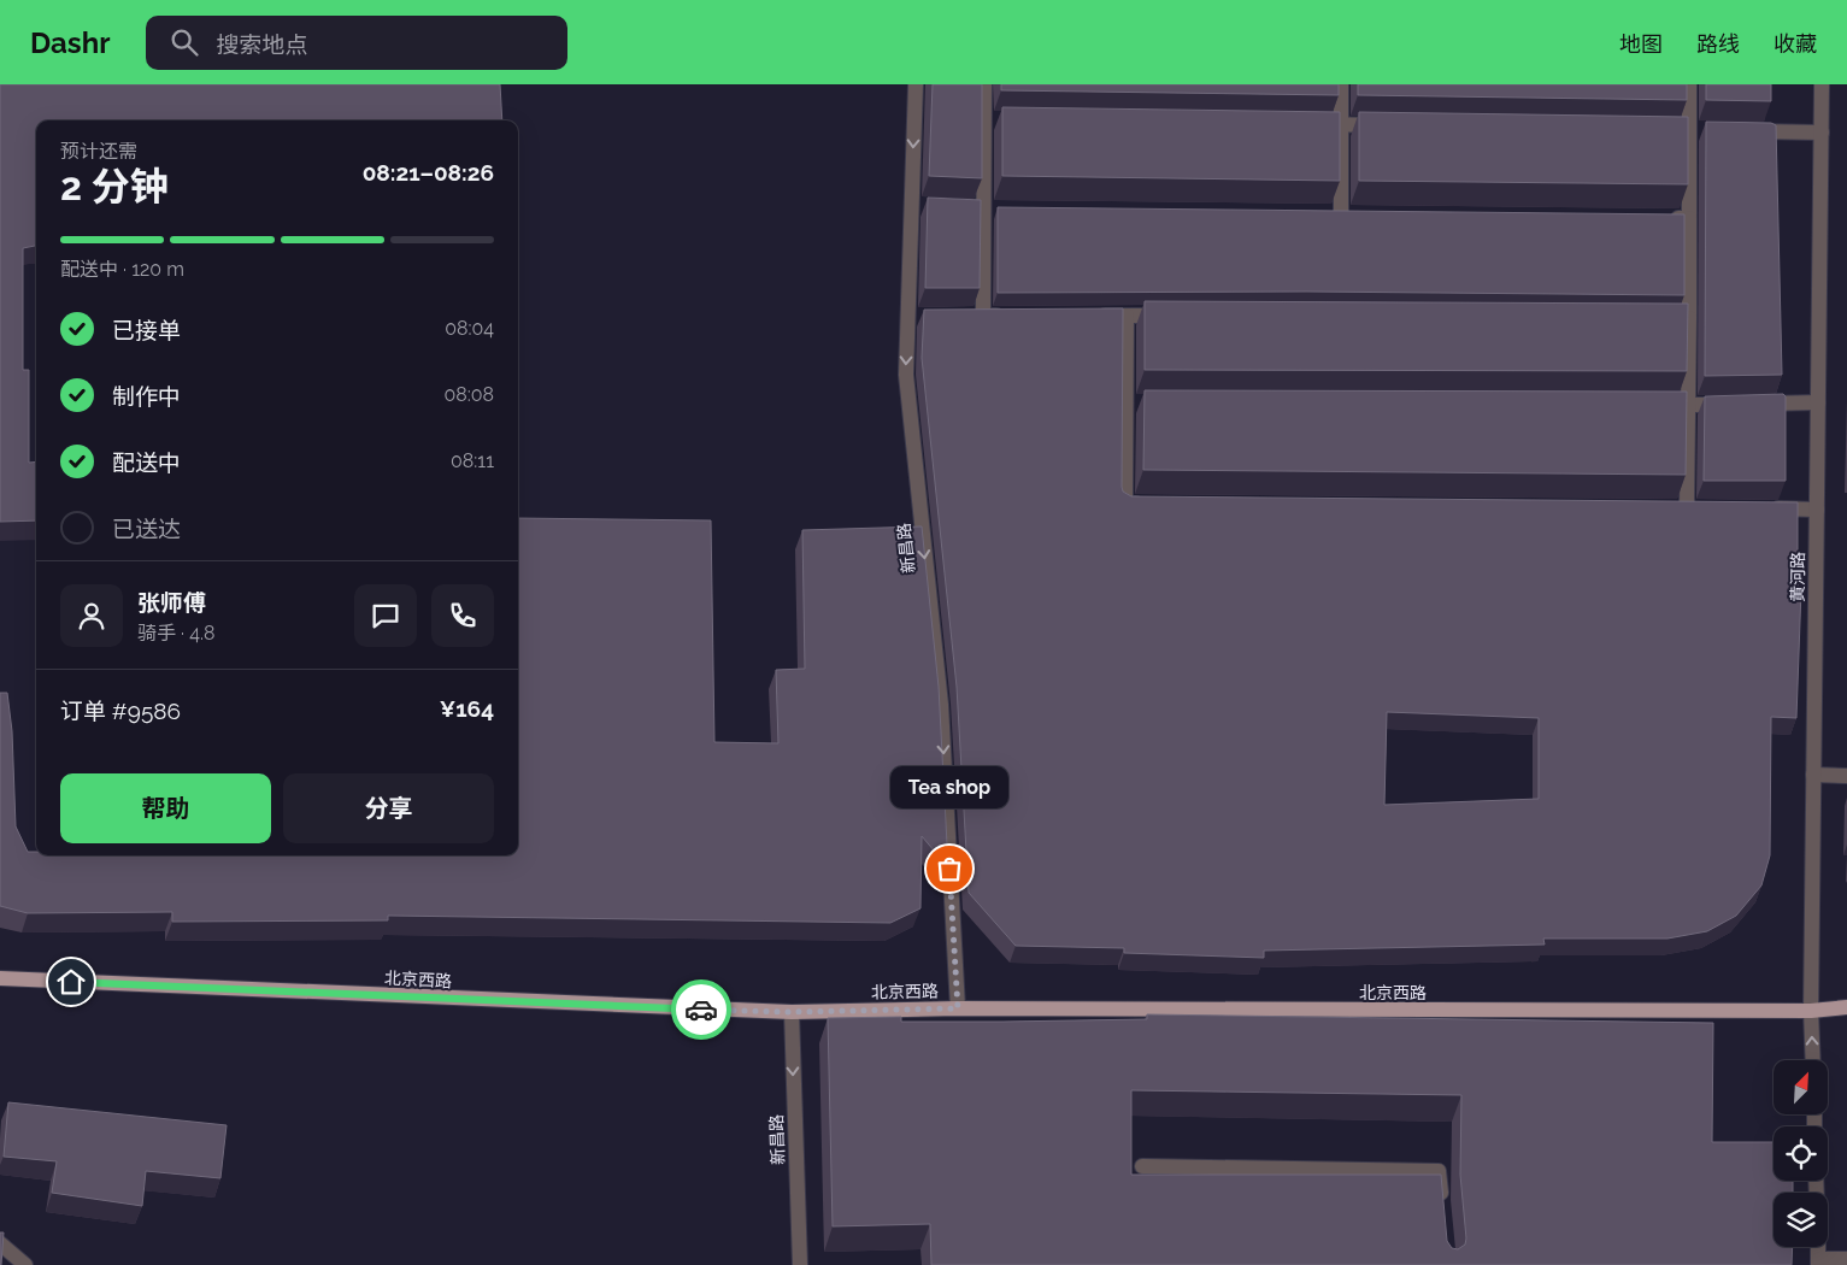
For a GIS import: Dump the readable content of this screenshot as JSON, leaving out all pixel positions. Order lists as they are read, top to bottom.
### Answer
{
  "streets": {
    "main road": ["北京西路"],
    "street": ["新昌路", "黄河路"]
  },
  "crossings": [
    ["新昌路", "北京西路"],
    ["黄河路", "北京西路"]
  ],
  "one_way": ["新昌路"],
  "places": ["Tea shop"],
  "north": "top right",
  "page": {
    "header": "Dashr",
    "search": "搜索地点",
    "nav": ["地图", "路线", "收藏"],
    "heading": ["2 分钟", "预计还需", "08:21–08:26"],
    "panel": [
      "张师傅",
      "骑手 · 4.8",
      "订单 #9586",
      "¥164"
    ],
    "bar": "配送中 · 120 m",
    "list": [
      ["已接单", "08:04"],
      ["制作中", "08:08"],
      ["配送中", "08:11"],
      "已送达"
    ],
    "buttons": ["帮助", "分享"],
    "bubble": "Tea shop"
  }
}
